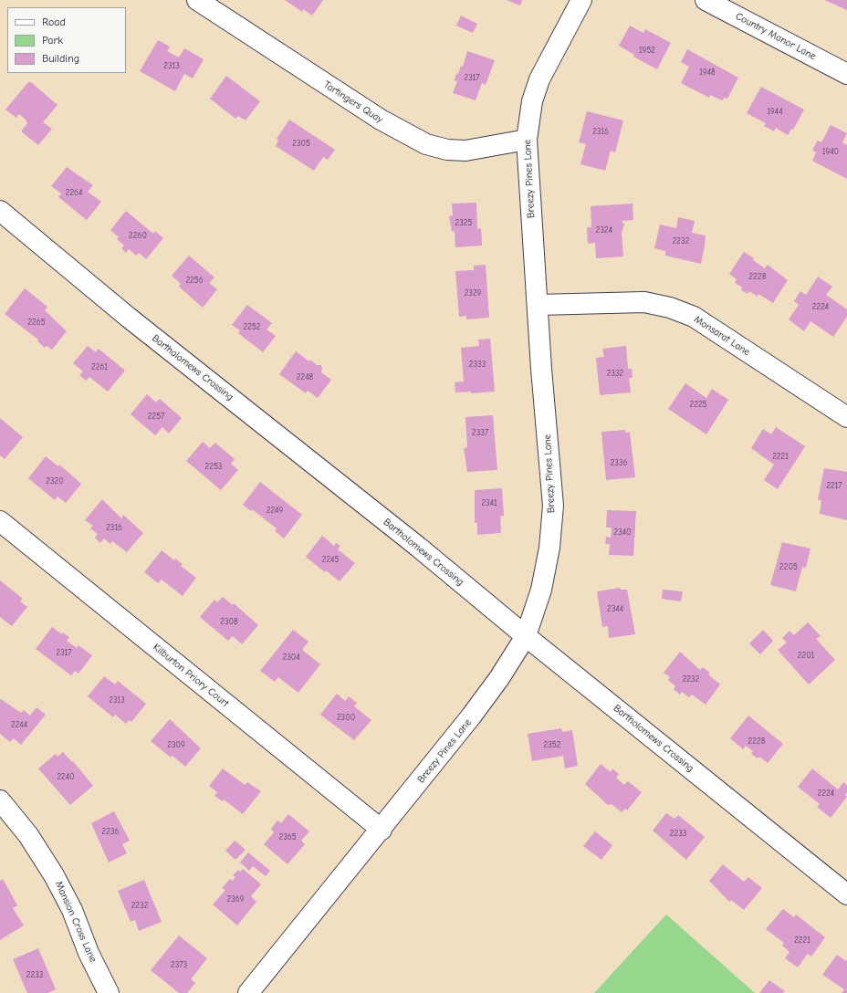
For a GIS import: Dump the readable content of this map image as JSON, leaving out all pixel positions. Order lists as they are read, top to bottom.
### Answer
{
  "streets": {
    "street": [
      "Country Manor Lane",
      "Tartingers Quay",
      "Breezy Pines Lane",
      "Monsarat Lane",
      "Bartholomews Crossing",
      "Kilburton Priory Court",
      "Mansion Cross Lane"
    ]
  },
  "crossings": [
    ["Tartingers Quay", "Breezy Pines Lane"],
    ["Breezy Pines Lane", "Monsarat Lane"],
    ["Breezy Pines Lane", "Bartholomews Crossing"],
    ["Breezy Pines Lane", "Kilburton Priory Court"]
  ],
  "house_numbers": [
    "1952",
    "2313",
    "1948",
    "2317",
    "1944",
    "2316",
    "2305",
    "1940",
    "2264",
    "2325",
    "2324",
    "2260",
    "2232",
    "2228",
    "2256",
    "2329",
    "2224",
    "2265",
    "2252",
    "2333",
    "2261",
    "2332",
    "2248",
    "2225",
    "2257",
    "2337",
    "2221",
    "2336",
    "2253",
    "2320",
    "2217",
    "2341",
    "2249",
    "2316",
    "2340",
    "2245",
    "2205",
    "2344",
    "2308",
    "2317",
    "2201",
    "2304",
    "2232",
    "2313",
    "2300",
    "2244",
    "2228",
    "2309",
    "2352",
    "2240",
    "2224",
    "2236",
    "2233",
    "2365",
    "2369",
    "2232",
    "2221",
    "2373",
    "2233"
  ],
  "legend": ["Road", "Park", "Building"]
}
